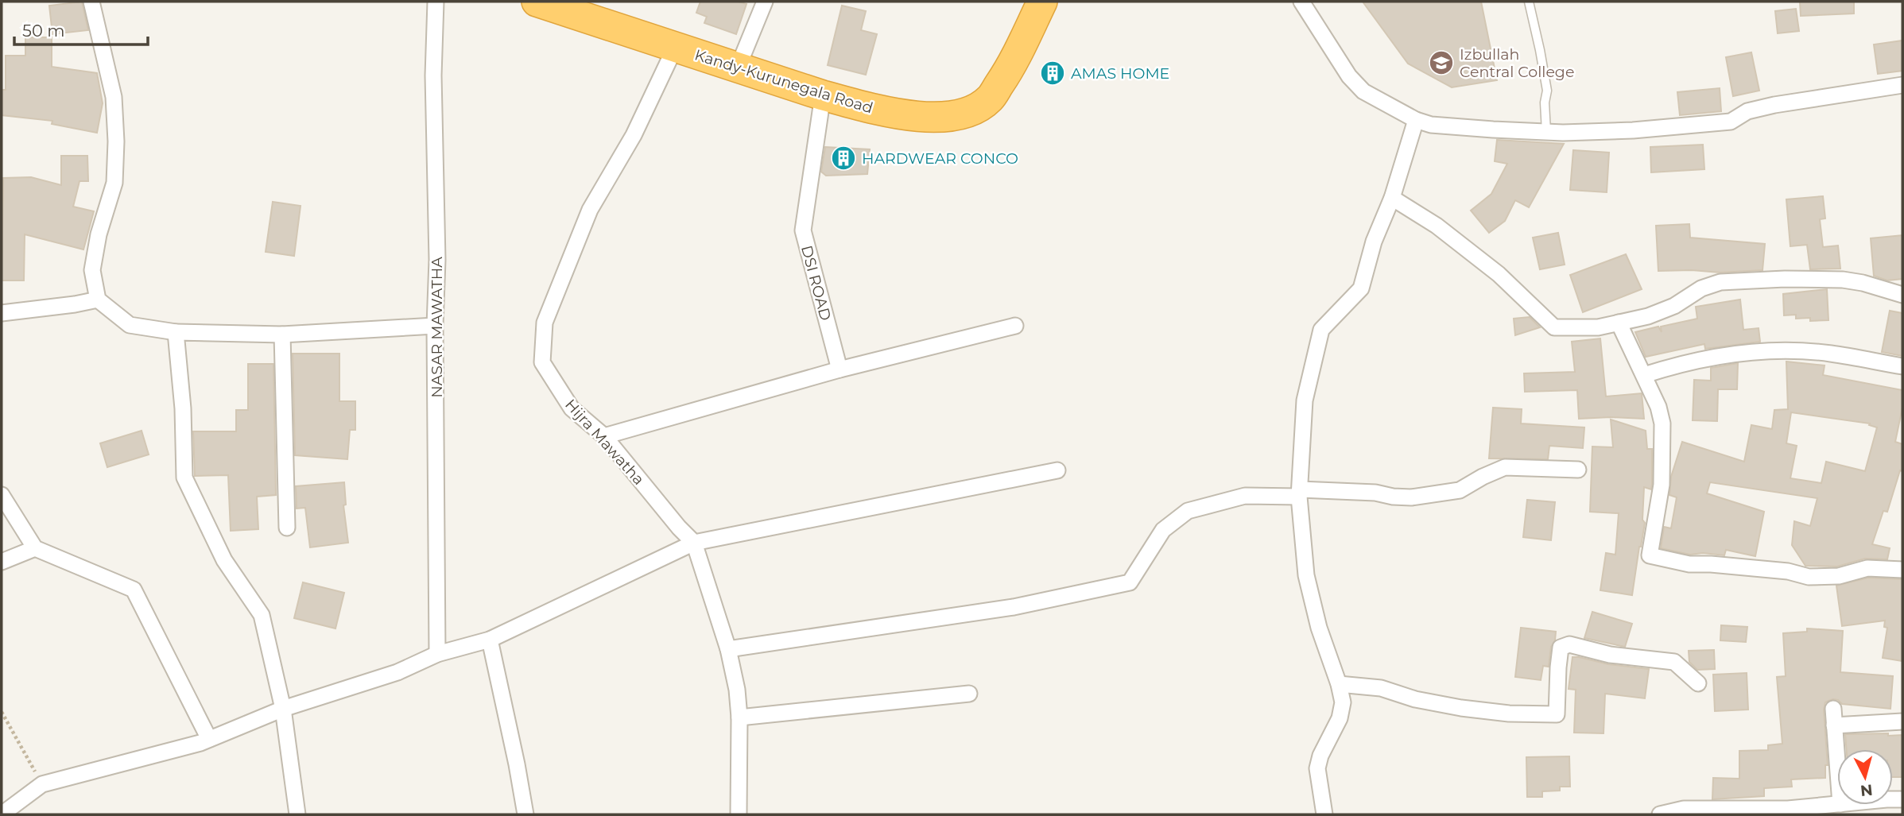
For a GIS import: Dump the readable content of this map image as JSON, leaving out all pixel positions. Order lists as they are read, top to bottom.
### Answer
{
  "streets": {
    "highway": ["Kandy-Kurunegala Road"],
    "street": ["DSI ROAD", "NASAR MAWATHA", "Hijra Mawatha"]
  },
  "crossings": [
    ["Kandy-Kurunegala Road", "DSI ROAD"],
    ["Kandy-Kurunegala Road", "Hijra Mawatha"]
  ],
  "places": {
    "school or university": ["Izbullah Central College"],
    "building": ["AMAS HOME", "HARDWEAR CONCO"]
  },
  "scale_bar": "50 m",
  "north": "bottom"
}
